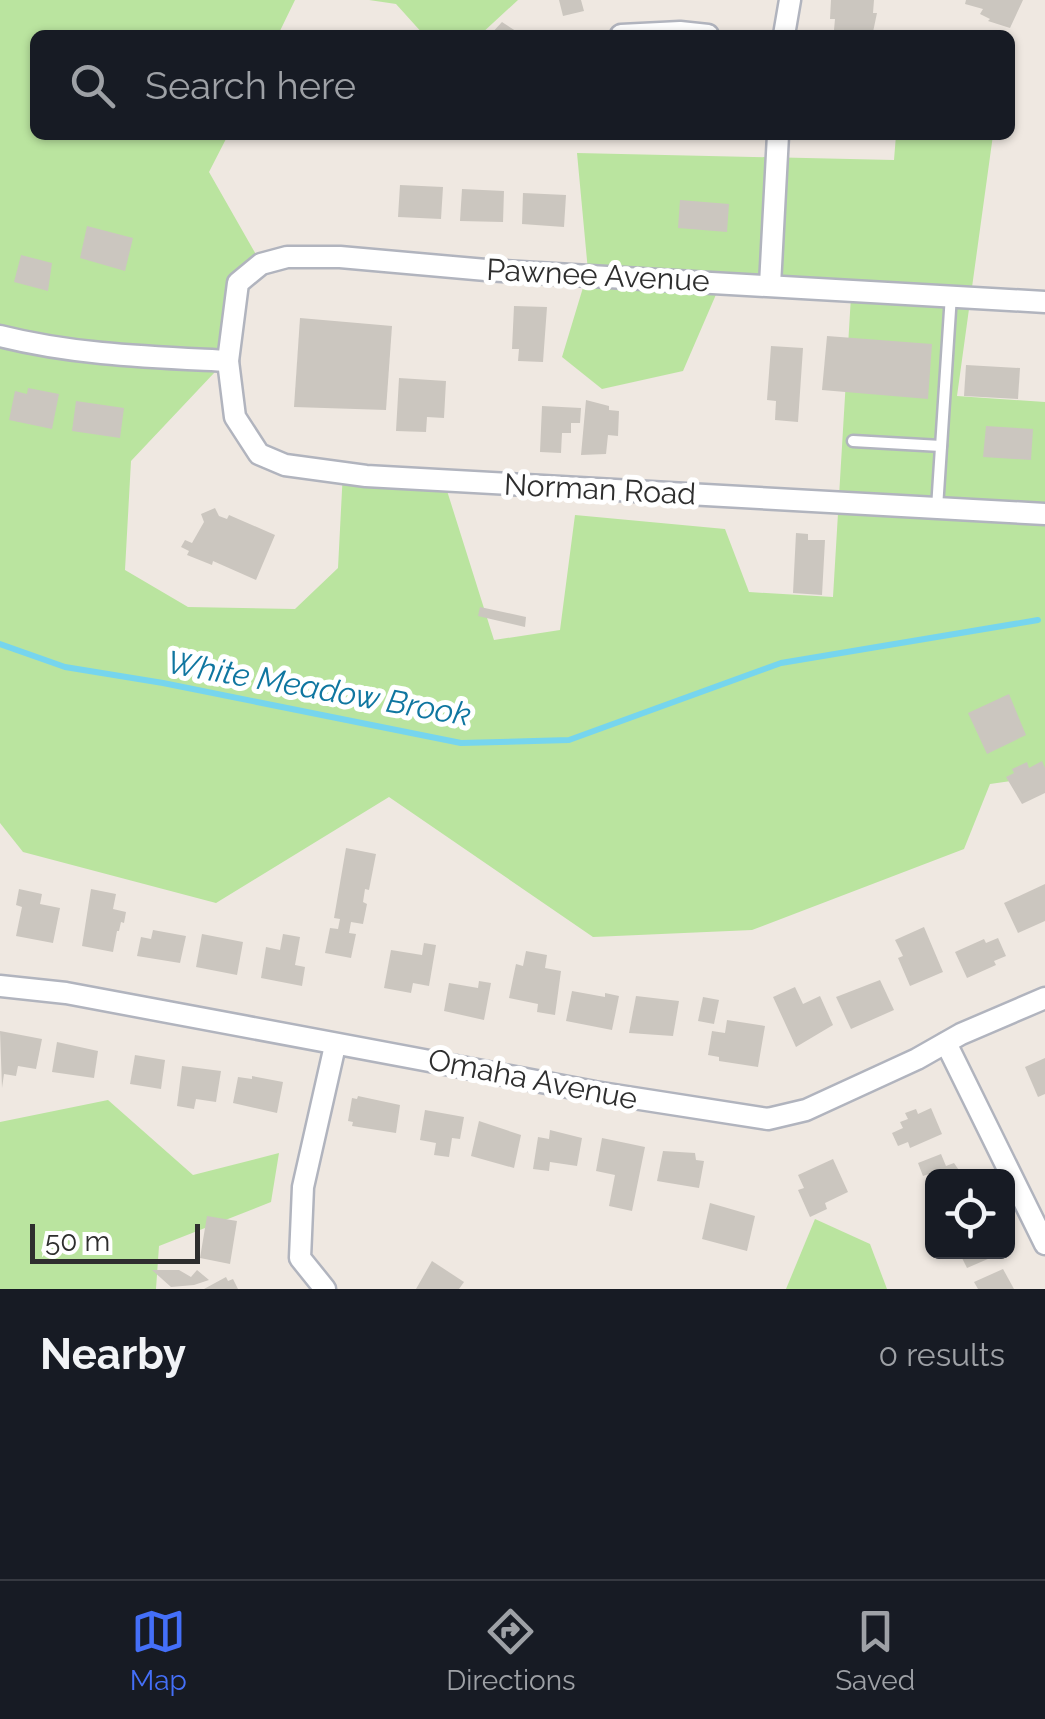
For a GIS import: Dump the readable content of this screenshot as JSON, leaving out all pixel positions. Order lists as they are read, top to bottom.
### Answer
{
  "streets": {
    "street": ["Pawnee Avenue", "Norman Road", "Omaha Avenue"]
  },
  "crossings": [
    ["Pawnee Avenue", "Norman Road"]
  ],
  "water": ["White Meadow Brook"],
  "scale_bar": "50 m",
  "page": {
    "search": "Search here",
    "scale": "50 m",
    "heading": ["Nearby", "0 results"],
    "nav": ["Map", "Directions", "Saved"]
  }
}
